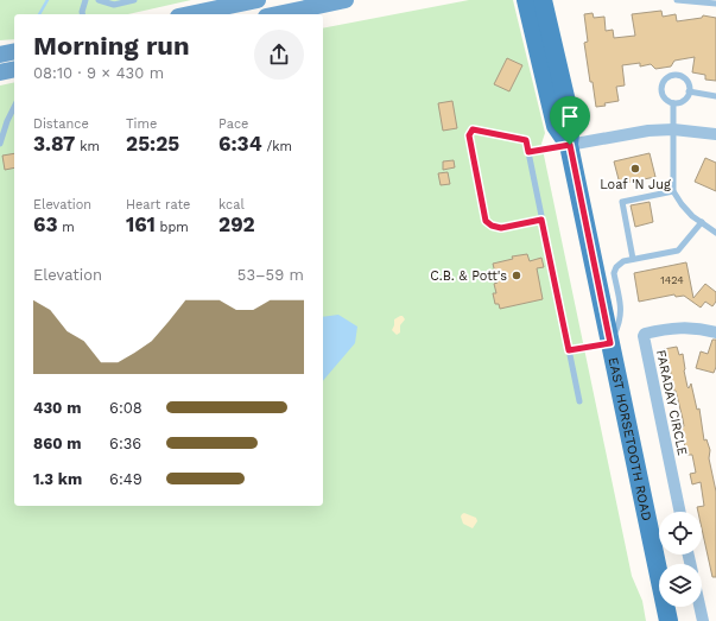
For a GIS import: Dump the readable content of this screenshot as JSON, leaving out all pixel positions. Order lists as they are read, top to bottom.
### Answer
{
  "streets": {
    "main road": ["EAST HORSETOOTH ROAD"],
    "street": ["FARADAY CIRCLE"]
  },
  "places": ["Loaf 'N Jug", "C.B. & Pott's"],
  "house_numbers": ["1424"],
  "page": {
    "heading": ["Morning run", "08:10 · 9 × 430 m"],
    "stats": [
      ["Distance", "3.87 km"],
      ["Time", "25:25"],
      ["Pace", "6:34 /km"],
      ["Elevation", "63 m"],
      ["Heart rate", "161 bpm"],
      ["kcal", "292"]
    ],
    "chart": ["Elevation", "53–59 m"],
    "list": [
      {
        "name": "430 m",
        "note": "6:08"
      },
      {
        "name": "860 m",
        "note": "6:36"
      },
      {
        "name": "1.3 km",
        "note": "6:49"
      }
    ]
  }
}
